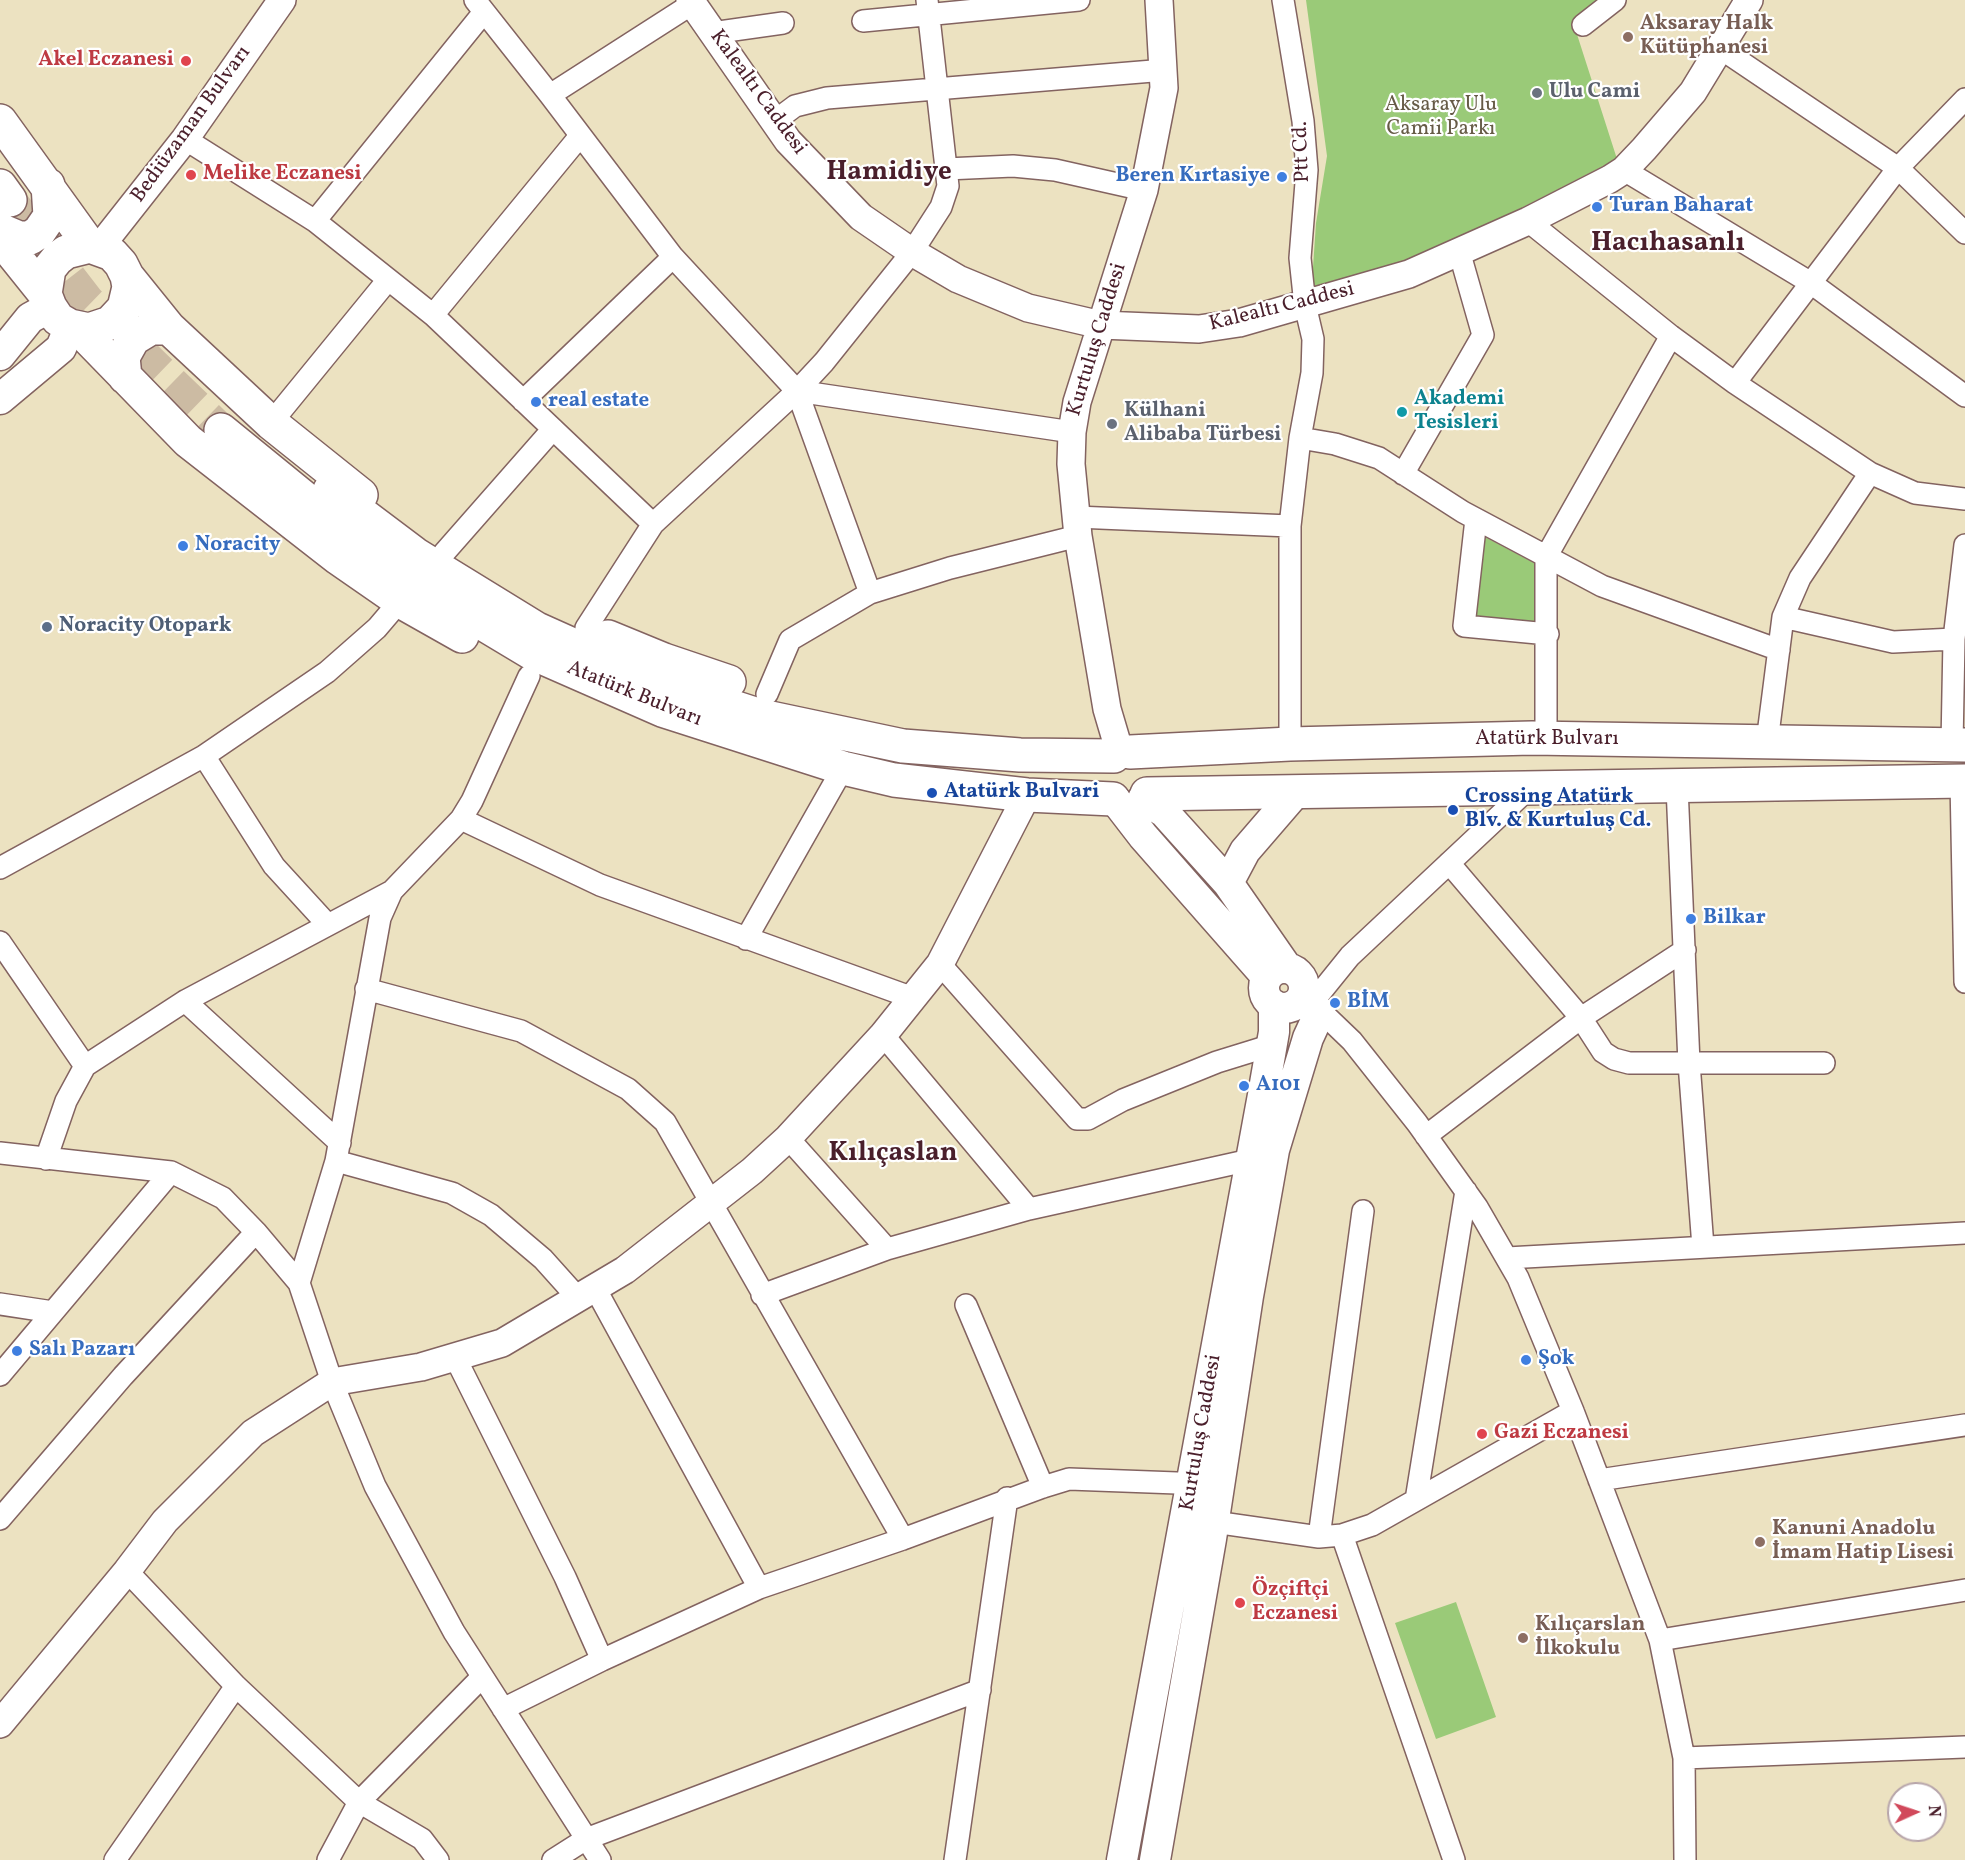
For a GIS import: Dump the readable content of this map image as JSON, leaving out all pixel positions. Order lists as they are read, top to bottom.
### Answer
{
  "streets": {
    "main road": ["Kurtuluş Caddesi", "Atatürk Bulvarı"],
    "street": ["Kalealtı Caddesi", "Bediüzaman Bulvarı", "Ptt Cd."]
  },
  "crossings": [
    ["Kalealtı Caddesi", "Ptt Cd."],
    ["Kalealtı Caddesi", "Kurtuluş Caddesi"],
    ["Ptt Cd.", "Atatürk Bulvarı"],
    ["Kurtuluş Caddesi", "Atatürk Bulvarı"]
  ],
  "districts": ["Hamidiye", "Hacıhasanlı", "Kılıçaslan"],
  "parks": ["Aksaray Ulu Camii Parkı"],
  "places": [
    "Aksaray Halk Kütüphanesi",
    "Akel Eczanesi",
    "Ulu Cami",
    "Melike Eczanesi",
    "Beren Kırtasiye",
    "Turan Baharat",
    "real estate",
    "Akademi Tesisleri",
    "Külhani Alibaba Türbesi",
    "Noracity",
    "Noracity Otopark",
    "Atatürk Bulvari",
    "Crossing Atatürk Blv. & Kurtuluş Cd.",
    "Bilkar",
    "BİM",
    "A101",
    "Salı Pazarı",
    "Şok",
    "Gazi Eczanesi",
    "Kanuni Anadolu İmam Hatip Lisesi",
    "Özçiftçi Eczanesi",
    "Kılıçarslan İlkokulu"
  ],
  "north": "right"
}
